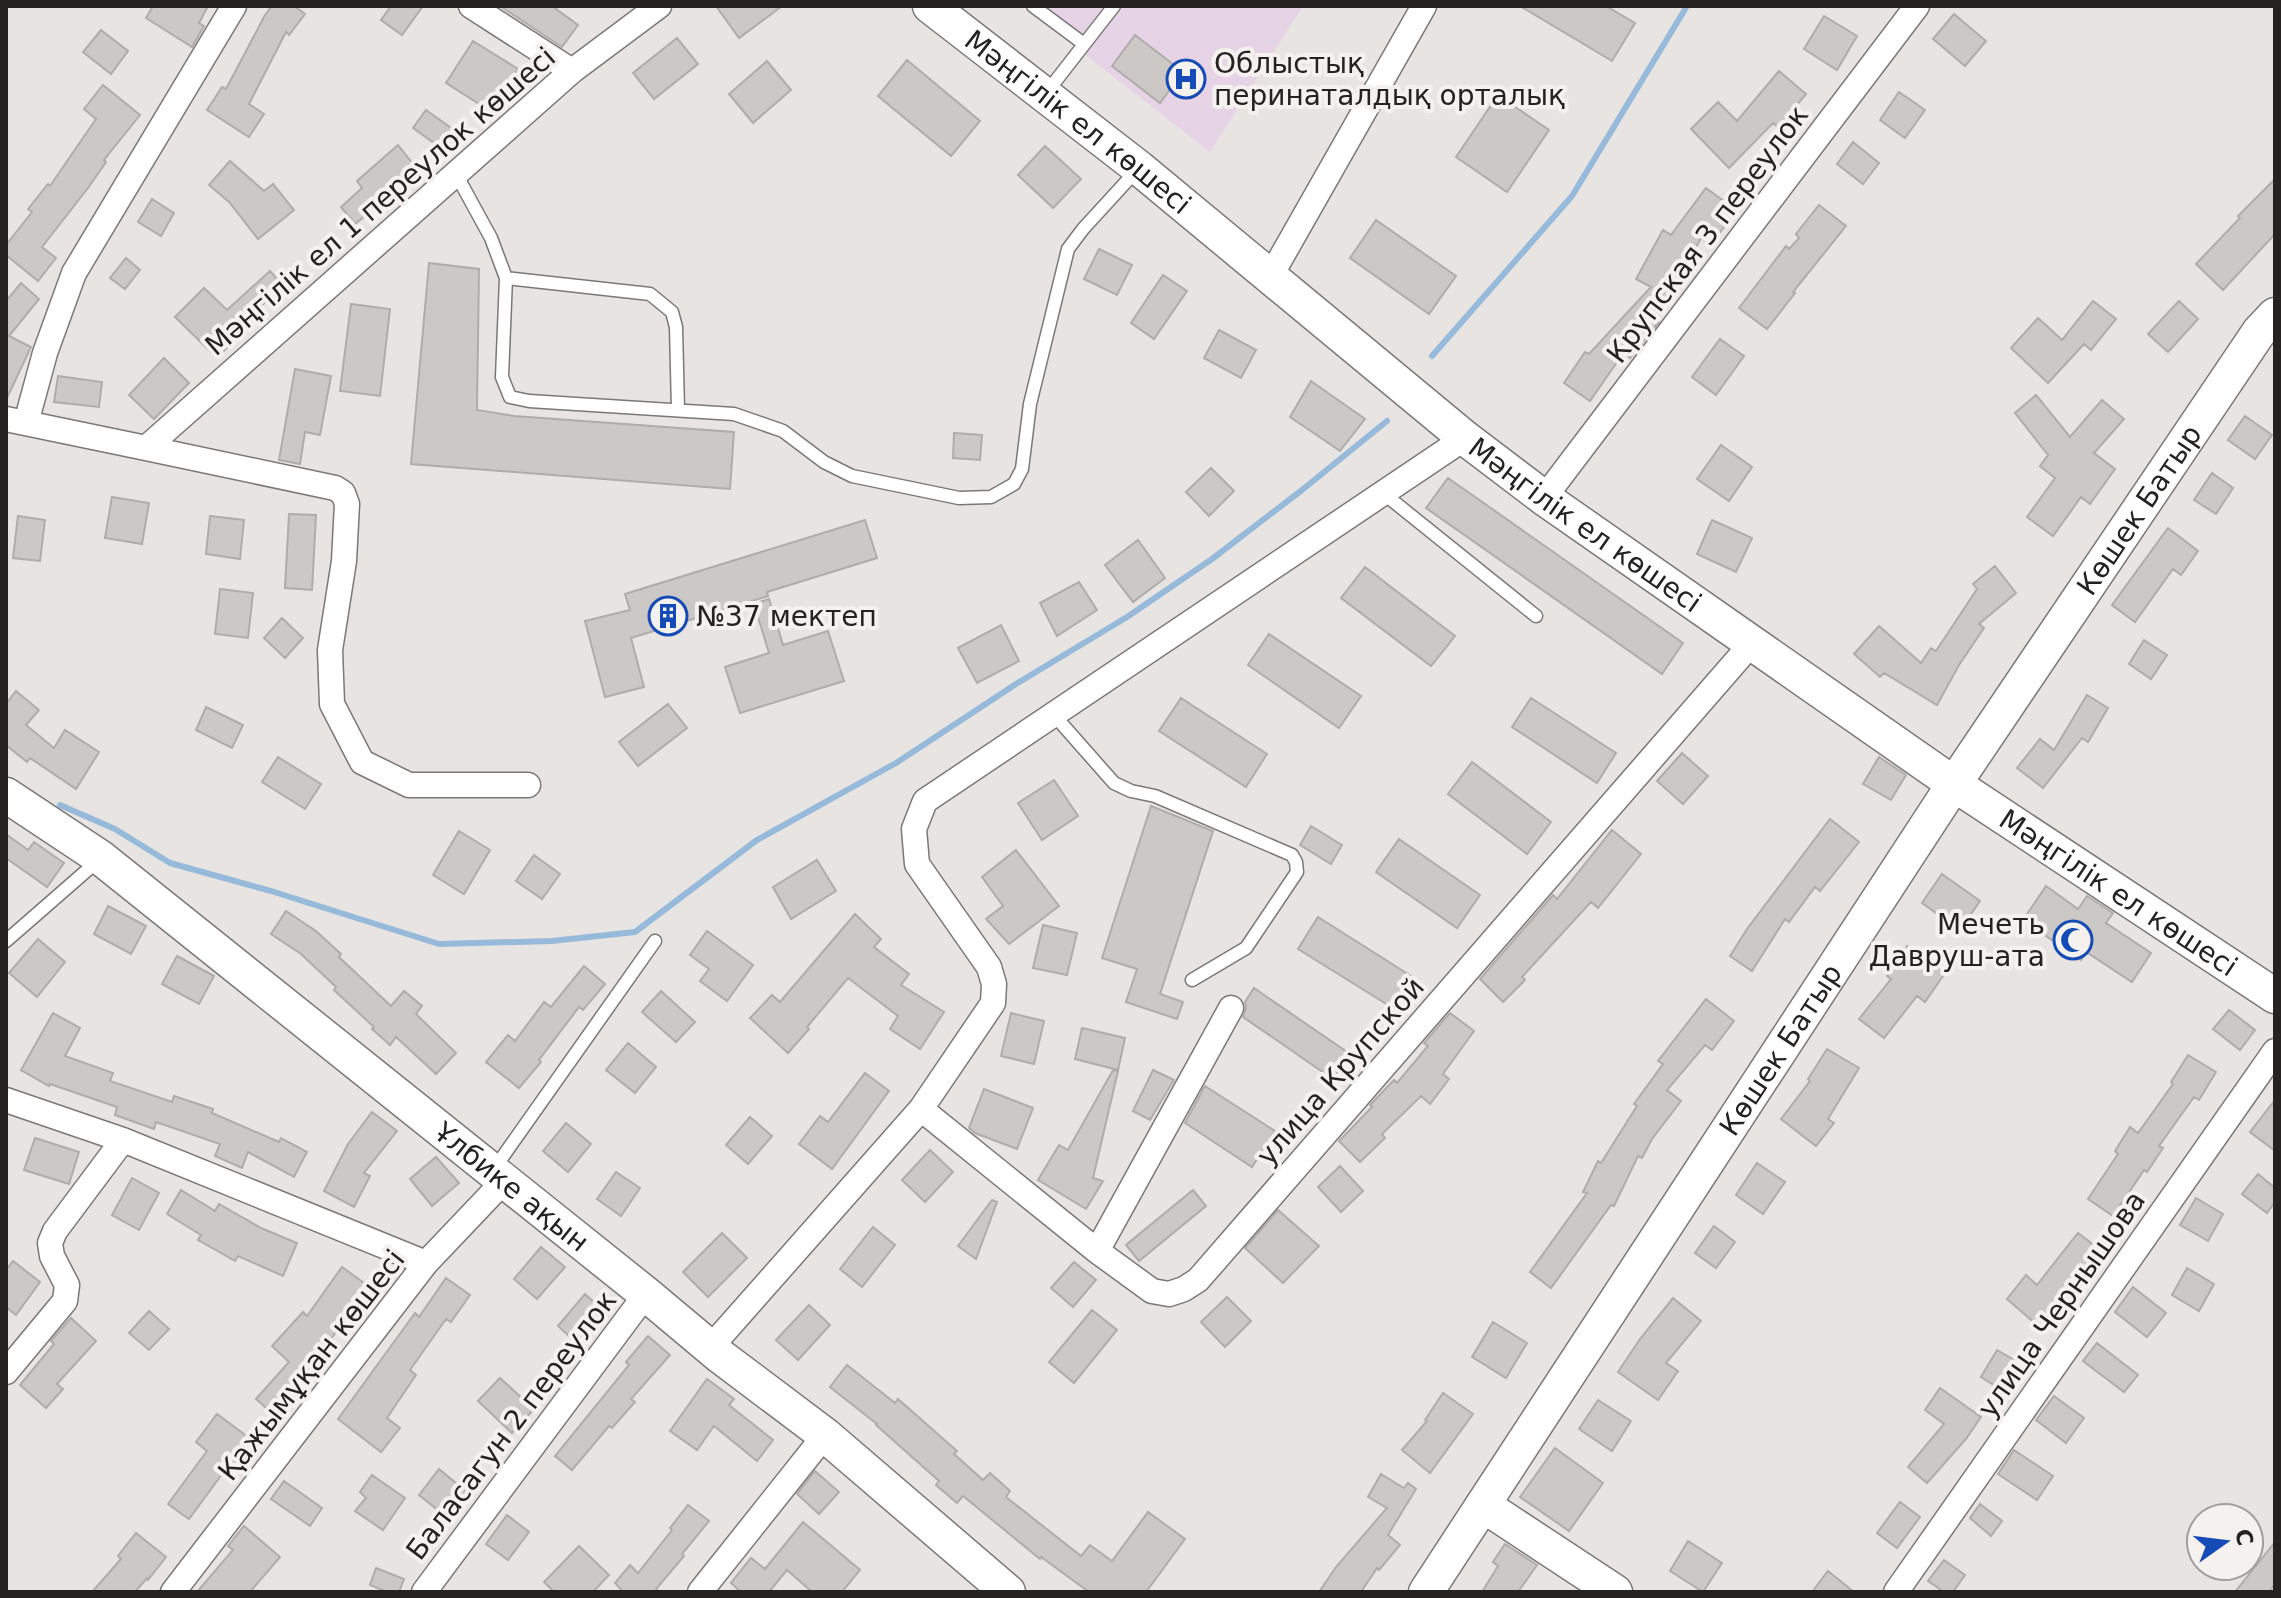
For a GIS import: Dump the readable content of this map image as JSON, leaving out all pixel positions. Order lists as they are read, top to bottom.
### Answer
{
  "streets": {
    "street": [
      "Мәңгілік ел көшесі",
      "Мәңгілік ел 1 переулок көшесі",
      "Крупская 3 переулок",
      "Көшек Батыр",
      "улица Крупской",
      "Ұлбике ақын",
      "улица Чернышова",
      "Қажымұқан көшесі",
      "Баласагун 2 переулок"
    ]
  },
  "crossings": [
    ["Мәңгілік ел көшесі", "Крупская 3 переулок"],
    ["Мәңгілік ел көшесі", "Көшек Батыр"],
    ["Мәңгілік ел көшесі", "улица Крупской"],
    ["Ұлбике ақын", "Қажымұқан көшесі"],
    ["Ұлбике ақын", "Баласагун 2 переулок"]
  ],
  "places": {
    "hospital": ["Облыстық перинаталдық орталық"],
    "building": ["№37 мектеп"],
    "mosque": ["Мечеть Давруш-ата"]
  },
  "north": "right"
}
